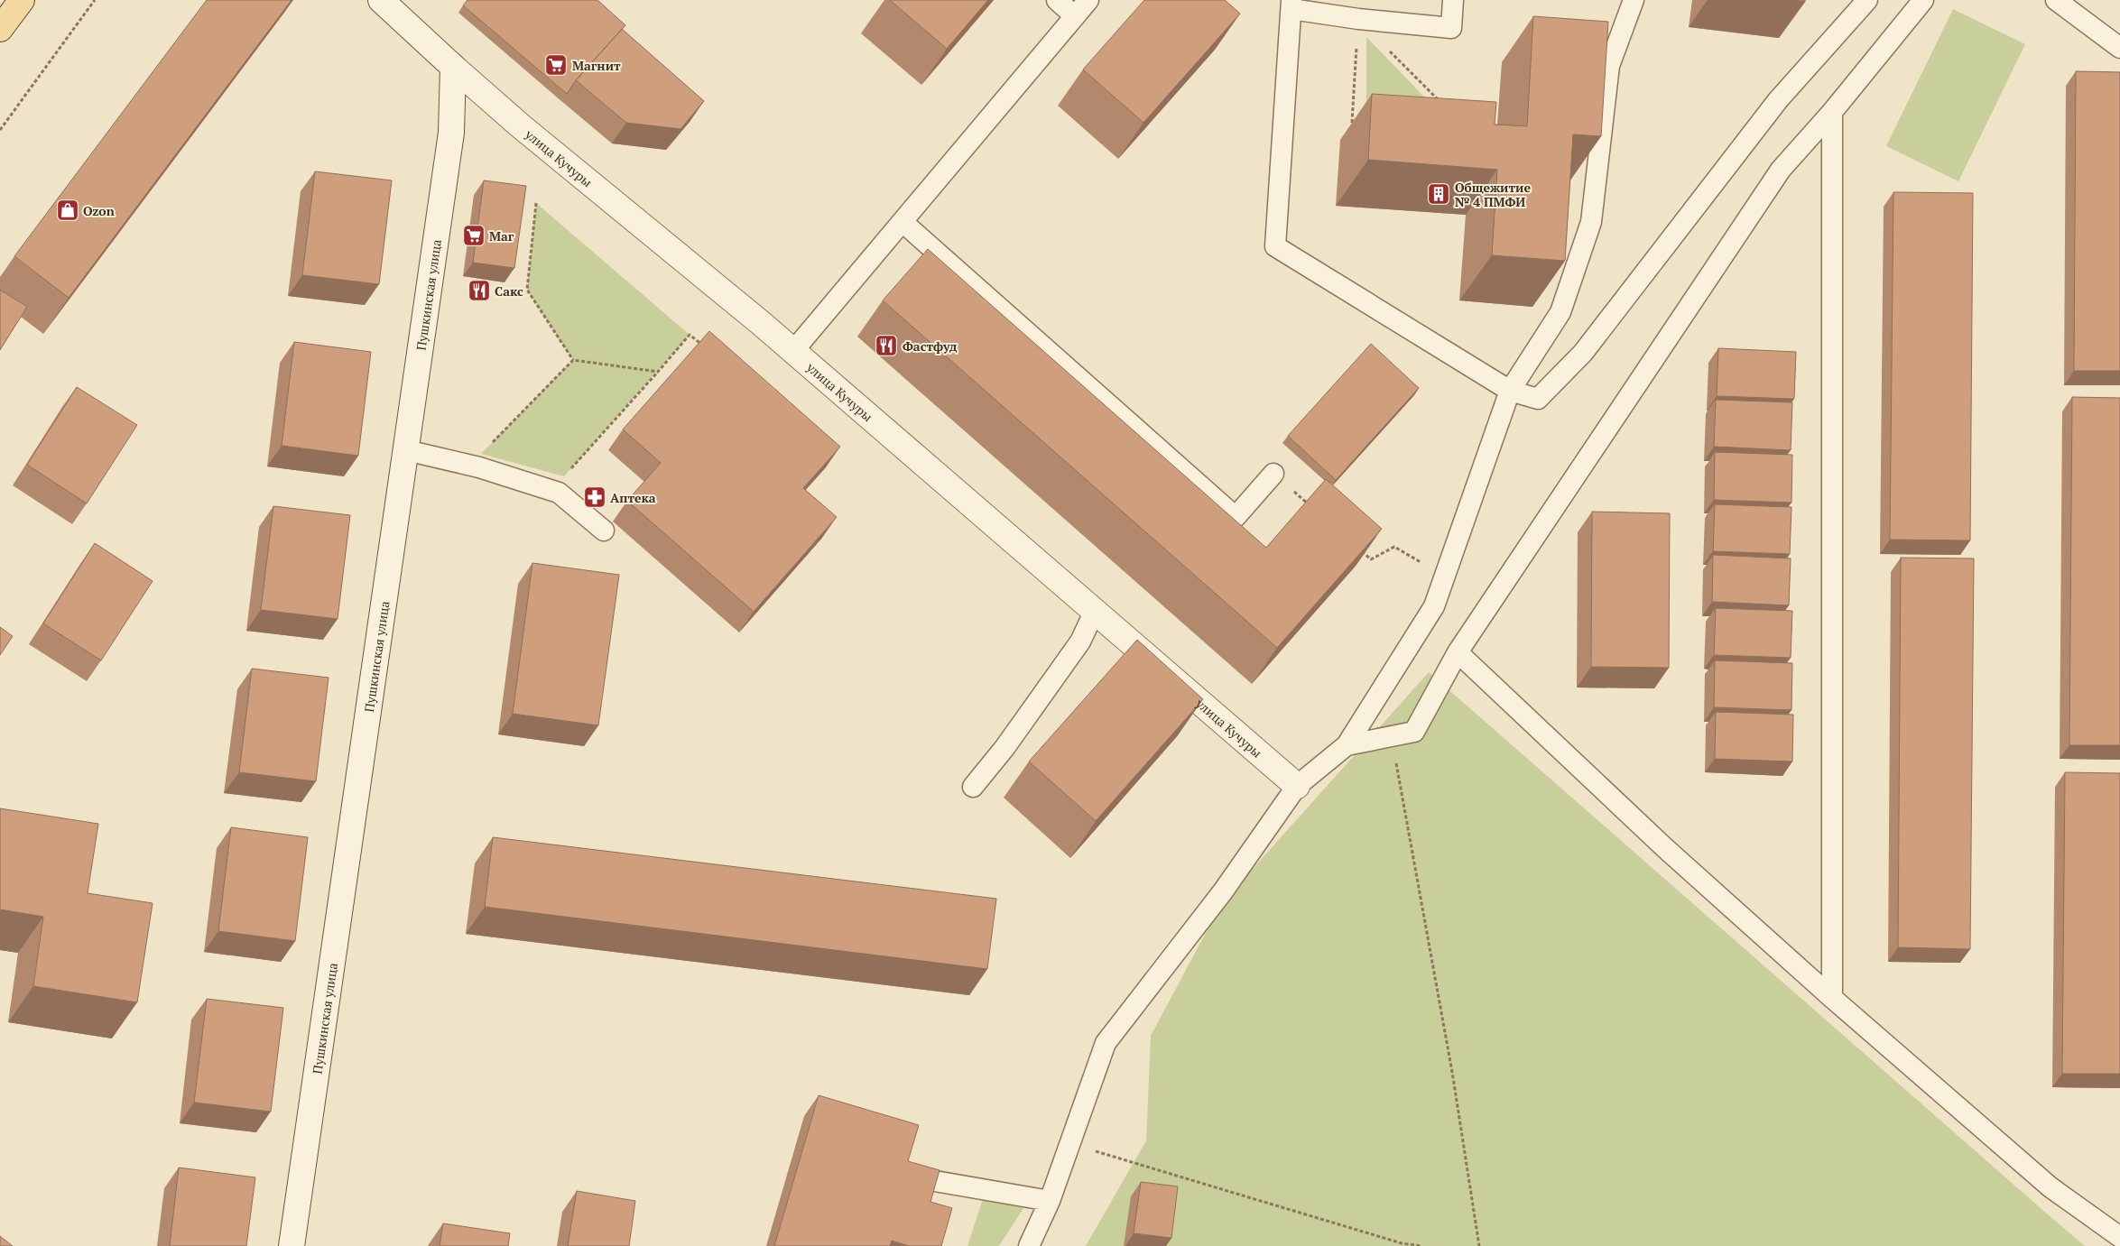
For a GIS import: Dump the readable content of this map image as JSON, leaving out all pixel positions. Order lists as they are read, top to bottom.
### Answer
{
  "streets": {
    "street": ["улица Кучуры", "Пушкинская улица"]
  },
  "crossings": [
    ["улица Кучуры", "Пушкинская улица"]
  ],
  "places": {
    "supermarket": ["Магнит", "Маг"],
    "building": ["Общежитие № 4 ПМФИ"],
    "shop": ["Ozon"],
    "restaurant": ["Сакс", "Фастфуд"],
    "pharmacy": ["Аптека"]
  }
}
